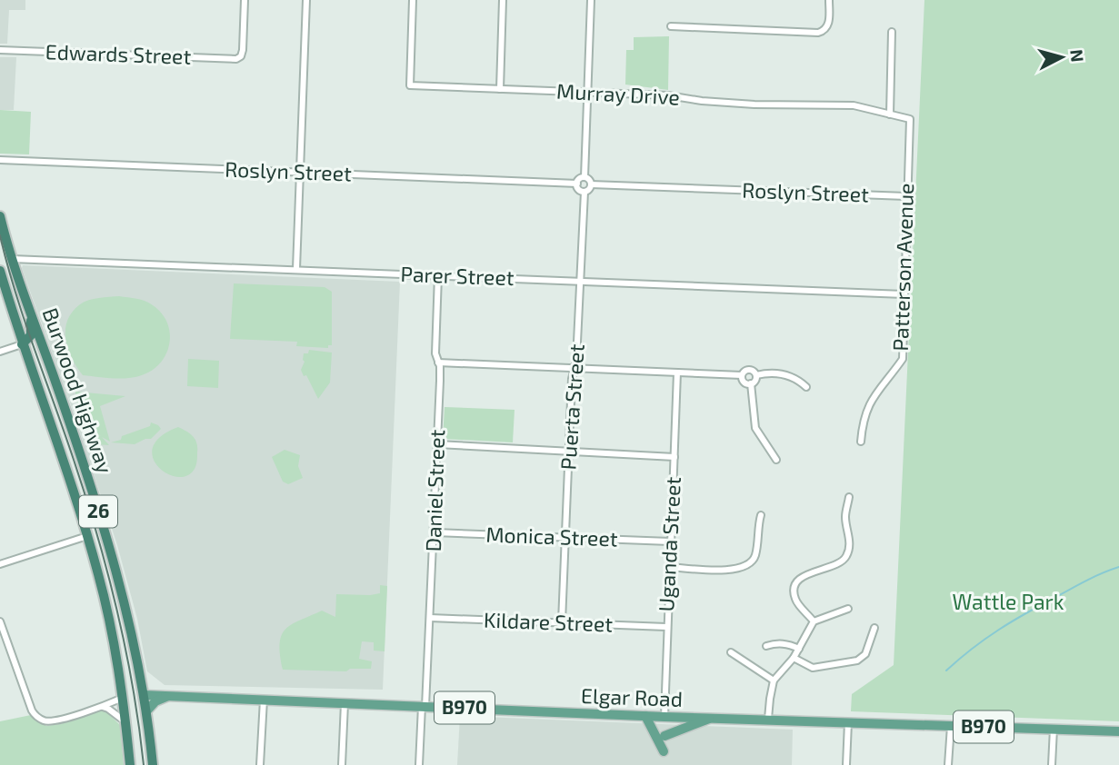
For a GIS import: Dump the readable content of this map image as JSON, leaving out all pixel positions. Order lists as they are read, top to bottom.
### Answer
{
  "streets": {
    "highway": ["Burwood Highway", "26"],
    "main road": ["Elgar Road", "B970"],
    "street": [
      "Edwards Street",
      "Murray Drive",
      "Roslyn Street",
      "Patterson Avenue",
      "Parer Street",
      "Puerta Street",
      "Daniel Street",
      "Monica Street",
      "Uganda Street",
      "Kildare Street"
    ]
  },
  "crossings": [
    ["Murray Drive", "Patterson Avenue"],
    ["Roslyn Street", "Patterson Avenue"],
    ["Roslyn Street", "Puerta Street"],
    ["Patterson Avenue", "Parer Street"],
    ["Parer Street", "Burwood Highway"],
    ["Parer Street", "Puerta Street"],
    ["Parer Street", "Daniel Street"],
    ["Burwood Highway", "Elgar Road"],
    ["Puerta Street", "Monica Street"],
    ["Puerta Street", "Kildare Street"],
    ["Daniel Street", "Monica Street"],
    ["Daniel Street", "Kildare Street"],
    ["Daniel Street", "Elgar Road"],
    ["Monica Street", "Uganda Street"],
    ["Uganda Street", "Kildare Street"],
    ["Uganda Street", "Elgar Road"]
  ],
  "parks": ["Wattle Park"],
  "north": "right"
}
